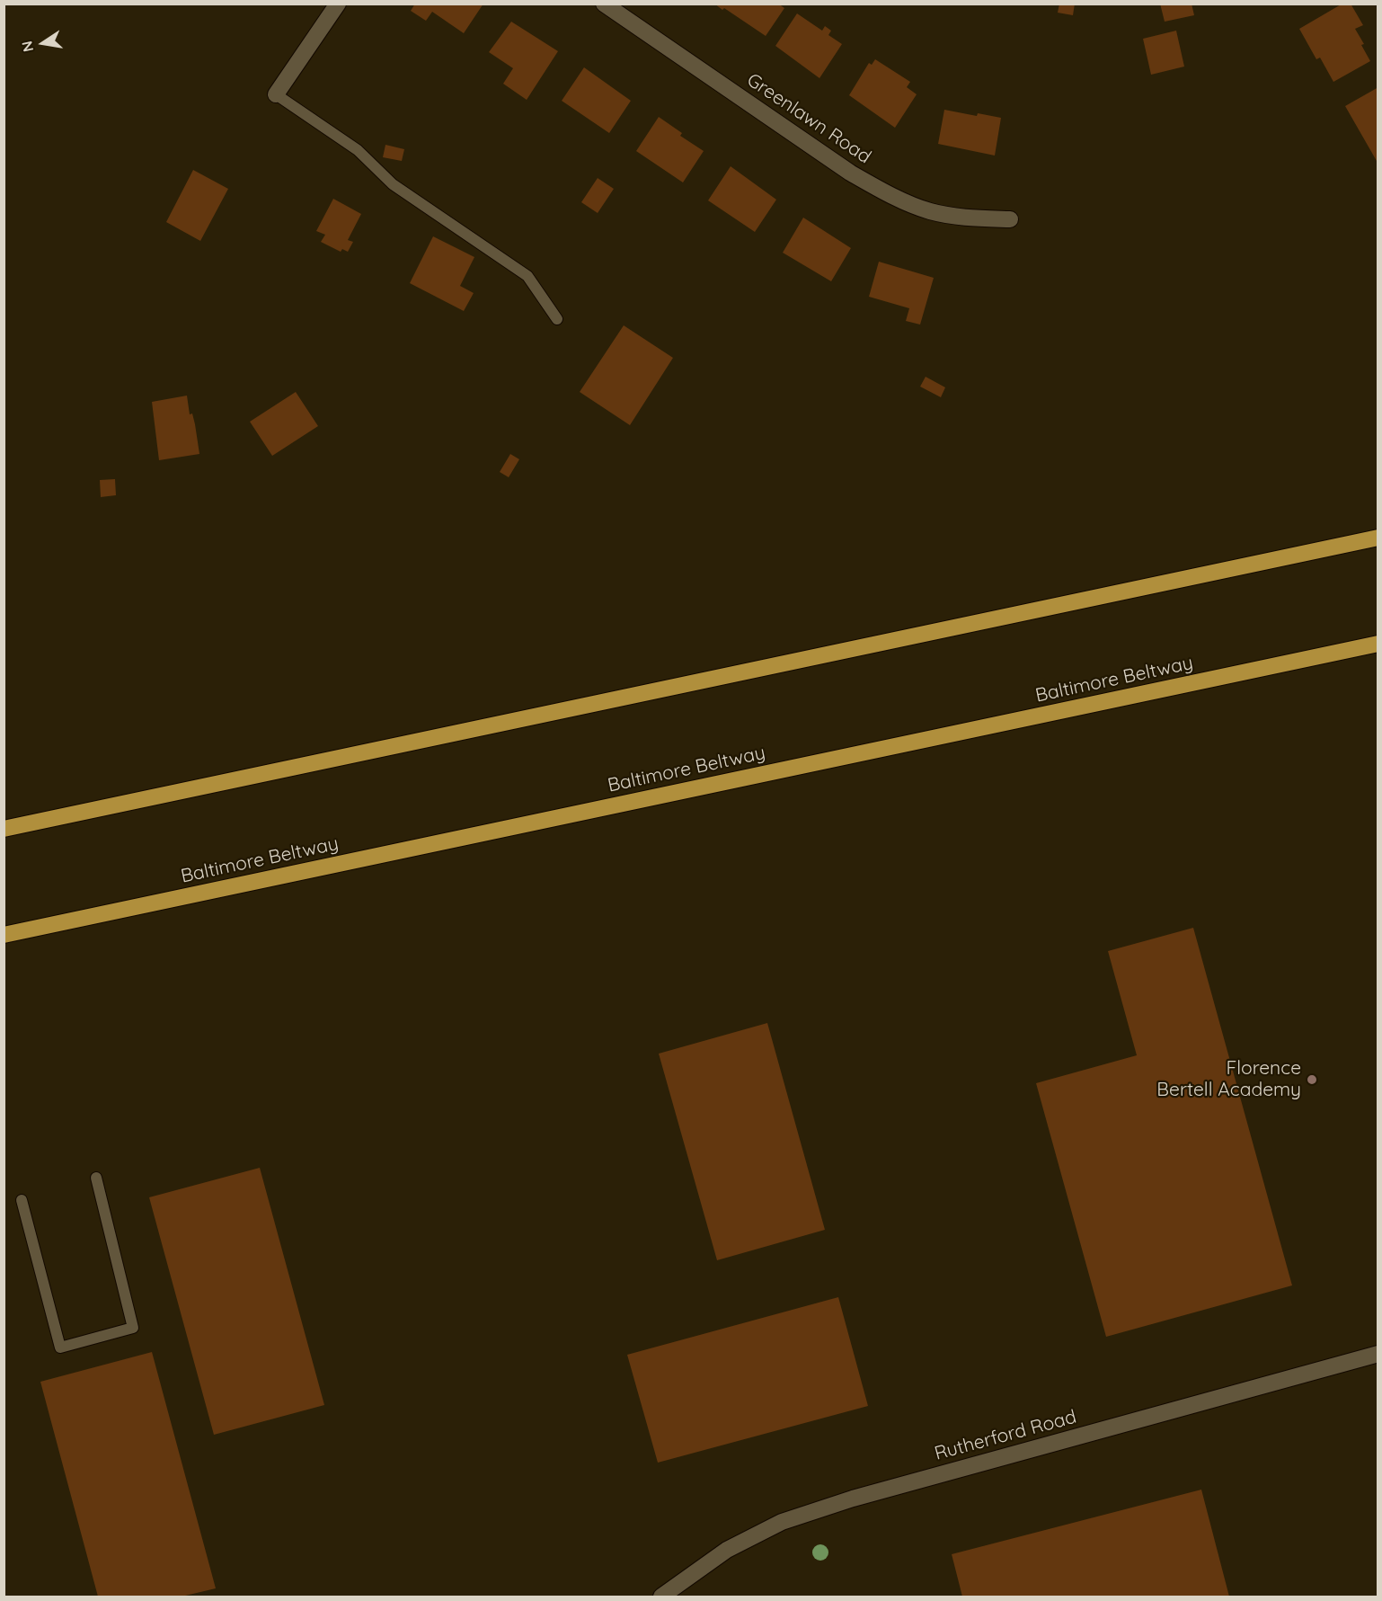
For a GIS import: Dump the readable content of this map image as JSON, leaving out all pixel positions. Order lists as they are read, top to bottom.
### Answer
{
  "streets": {
    "highway": ["Baltimore Beltway"],
    "street": ["Greenlawn Road", "Rutherford Road"]
  },
  "places": ["Florence Bertell Academy"],
  "north": "left"
}
